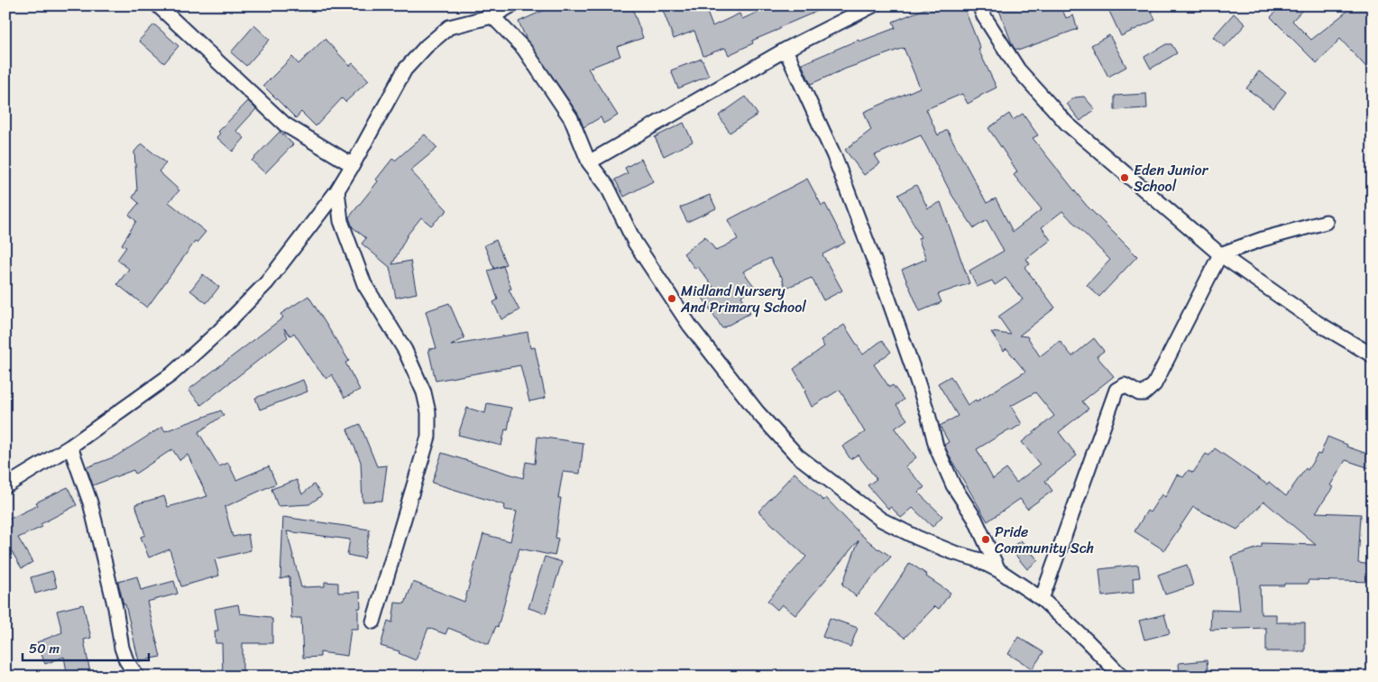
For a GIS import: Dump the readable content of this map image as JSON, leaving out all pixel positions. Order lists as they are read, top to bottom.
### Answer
{
  "places": ["Eden Junior School", "Midland Nursery And Primary School", "Pride Community Sch"],
  "scale_bar": "50 m"
}
